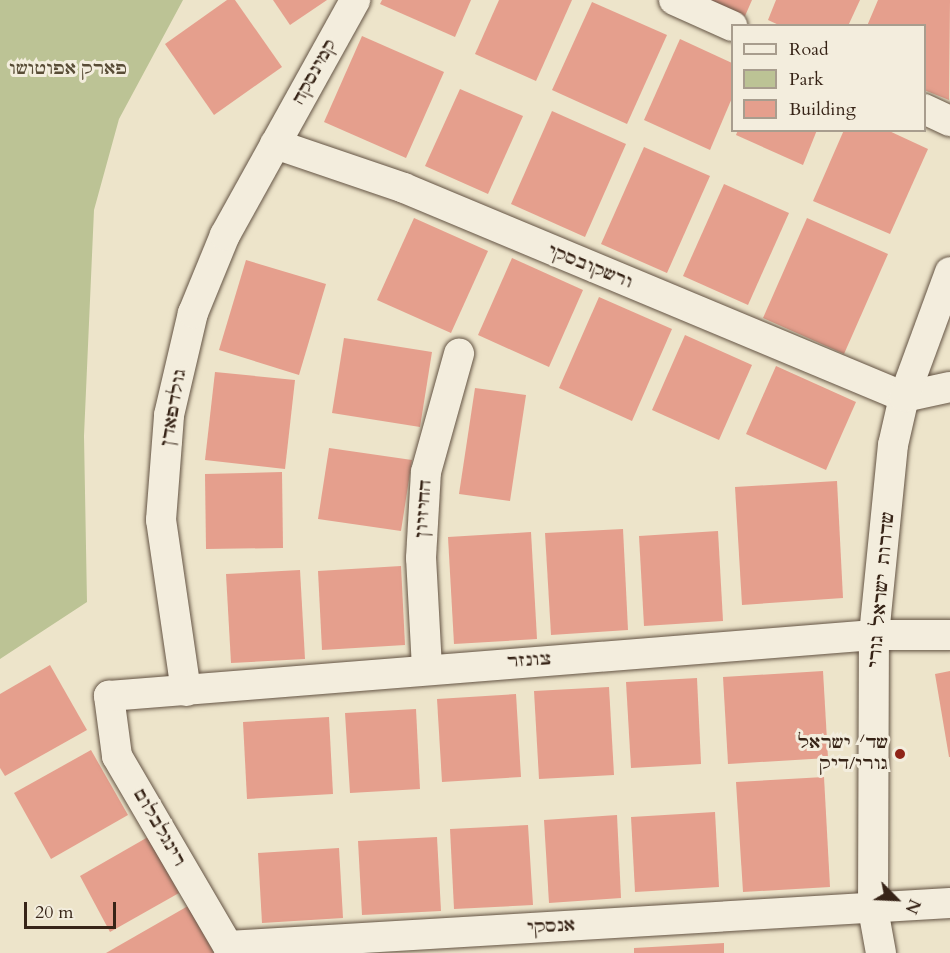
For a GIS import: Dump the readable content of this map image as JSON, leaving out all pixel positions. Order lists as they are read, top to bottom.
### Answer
{
  "streets": {
    "street": [
      "קמינסקה",
      "ורשקובסקי",
      "גולדפאדן",
      "החיזיון",
      "שדרות ישראל גורי",
      "צונזר",
      "רינגלבלום",
      "אנסקי"
    ]
  },
  "crossings": [
    ["קמינסקה", "ורשקובסקי"],
    ["קמינסקה", "גולדפאדן"],
    ["ורשקובסקי", "גולדפאדן"],
    ["ורשקובסקי", "שדרות ישראל גורי"],
    ["גולדפאדן", "צונזר"],
    ["החיזיון", "צונזר"],
    ["שדרות ישראל גורי", "צונזר"],
    ["שדרות ישראל גורי", "אנסקי"],
    ["צונזר", "רינגלבלום"],
    ["רינגלבלום", "אנסקי"]
  ],
  "parks": ["פארק אפוטושו"],
  "places": ["שד׳ ישראל גורי/דיק"],
  "legend": ["Road", "Park", "Building"],
  "scale_bar": "20 m",
  "north": "bottom right"
}
